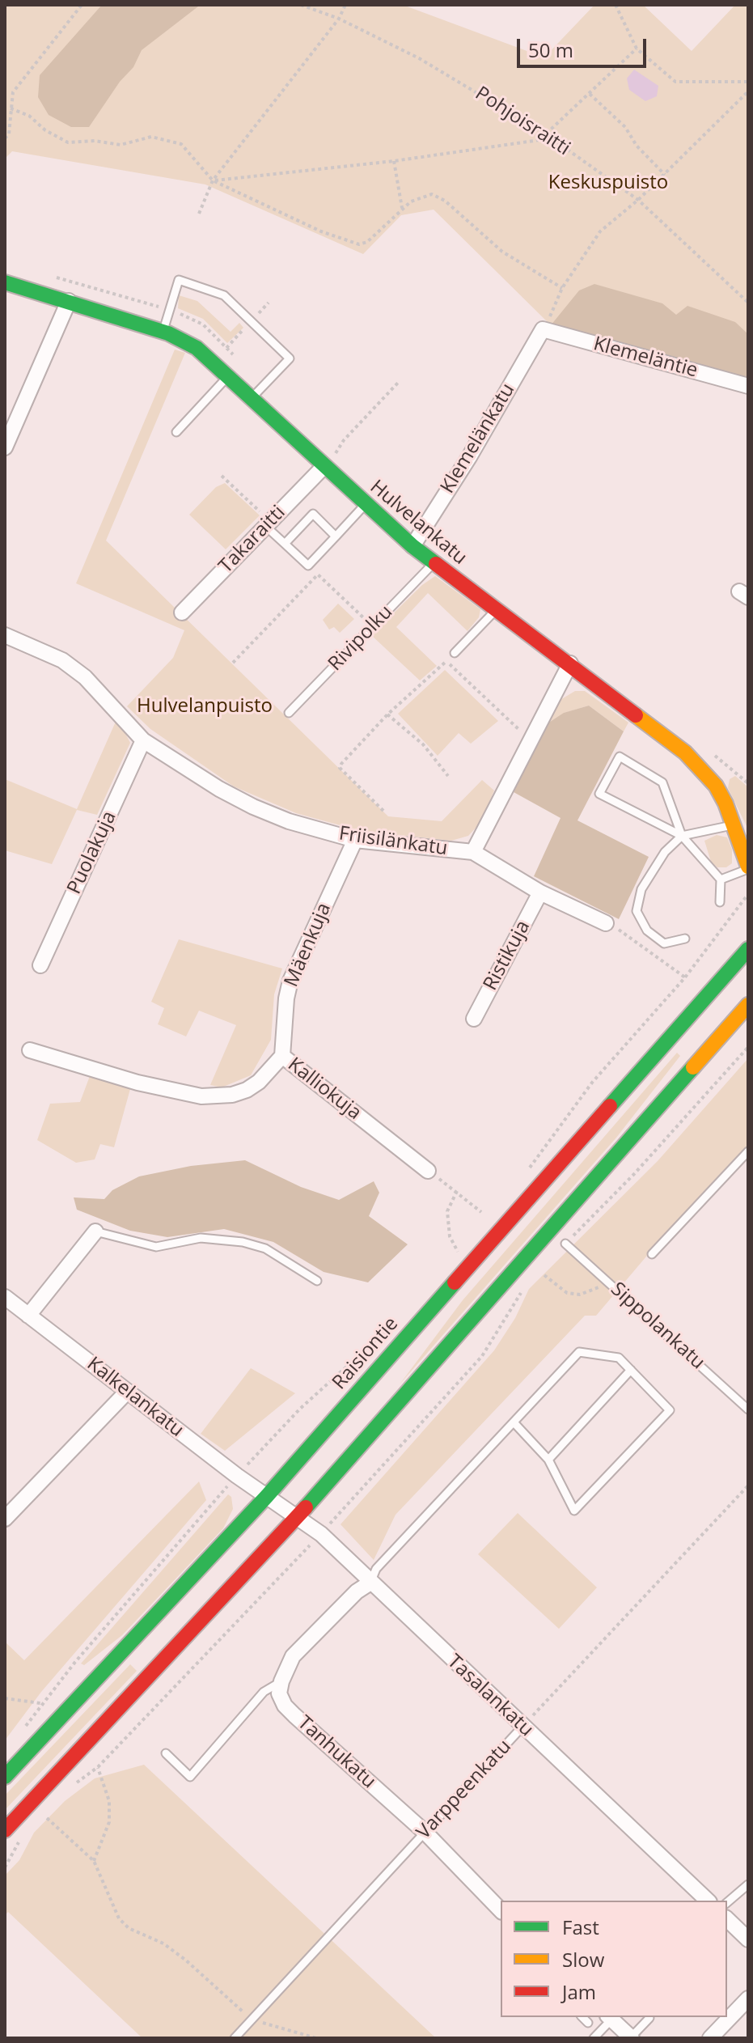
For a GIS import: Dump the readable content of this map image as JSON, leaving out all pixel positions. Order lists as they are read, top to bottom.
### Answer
{
  "streets": {
    "main road": ["Hulvelankatu", "Raisiontie"],
    "street": [
      "Klemeläntie",
      "Klemelänkatu",
      "Takaraitti",
      "Friisilänkatu",
      "Puolakuja",
      "Mäenkuja",
      "Ristikuja",
      "Kalliokuja",
      "Kalkelankatu",
      "Tasalankatu",
      "Tanhukatu"
    ],
    "lane": ["Rivipolku", "Sippolankatu", "Varppeenkatu"],
    "path": ["Pohjoisraitti"]
  },
  "crossings": [
    ["Klemeläntie", "Klemelänkatu"],
    ["Klemelänkatu", "Hulvelankatu"],
    ["Hulvelankatu", "Takaraitti"],
    ["Hulvelankatu", "Rivipolku"],
    ["Hulvelankatu", "Friisilänkatu"],
    ["Friisilänkatu", "Puolakuja"],
    ["Friisilänkatu", "Mäenkuja"],
    ["Mäenkuja", "Kalliokuja"],
    ["Raisiontie", "Kalkelankatu"],
    ["Raisiontie", "Tasalankatu"],
    ["Kalkelankatu", "Tasalankatu"],
    ["Tasalankatu", "Varppeenkatu"],
    ["Tanhukatu", "Varppeenkatu"]
  ],
  "parks": ["Keskuspuisto", "Hulvelanpuisto"],
  "legend": ["Fast", "Slow", "Jam"],
  "scale_bar": "50 m"
}
